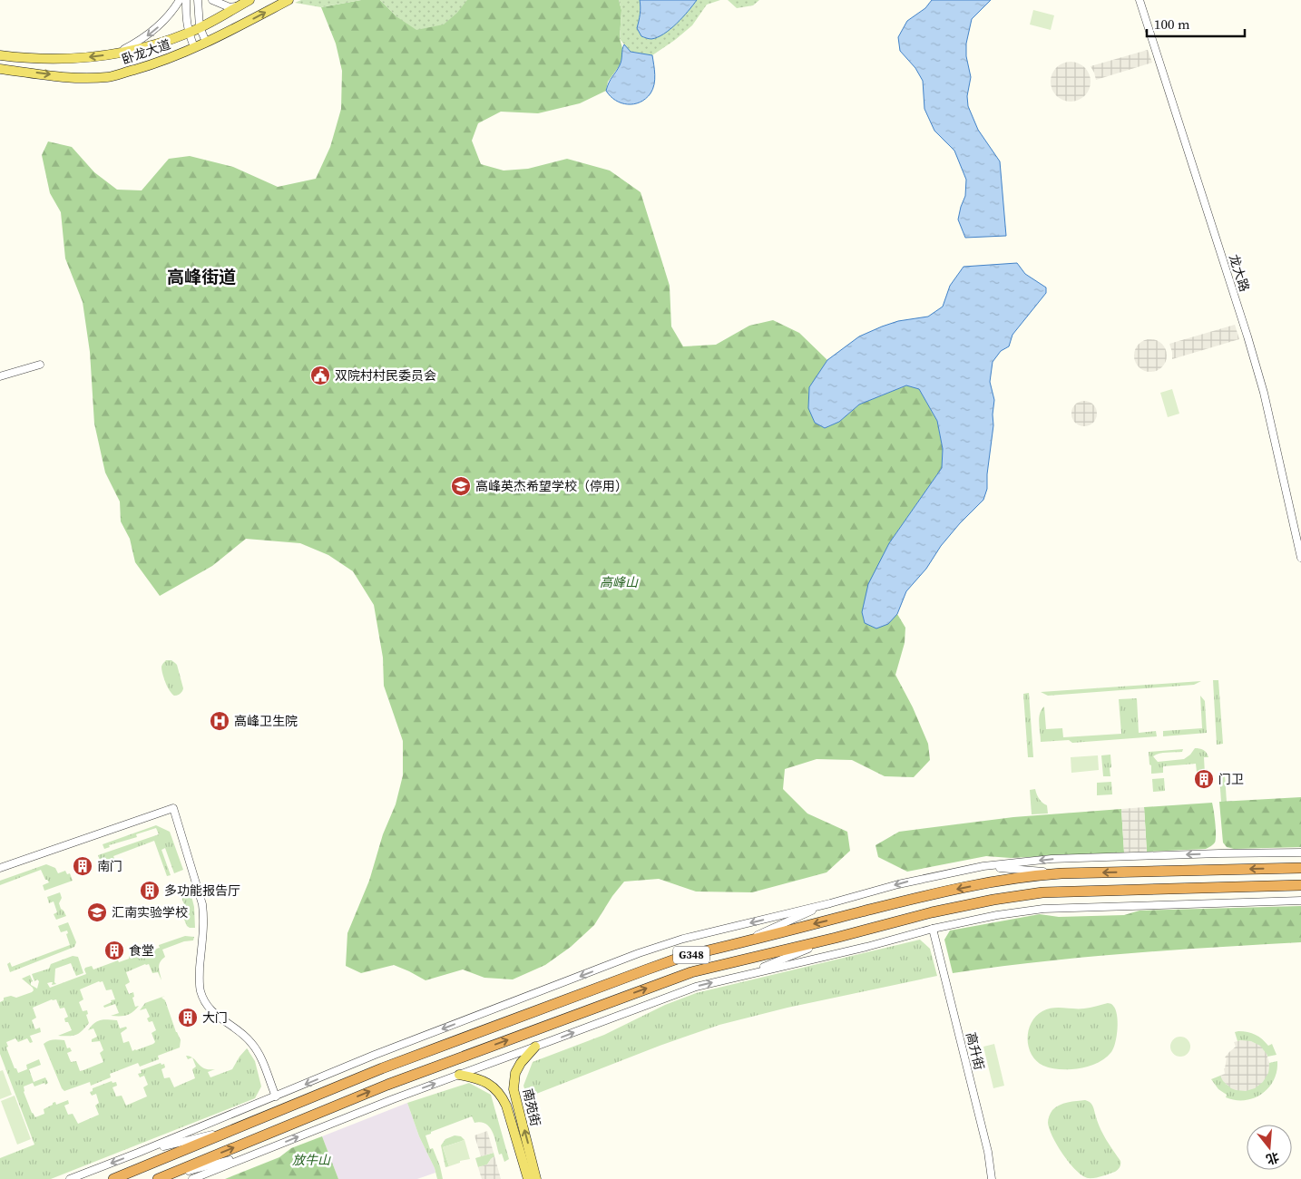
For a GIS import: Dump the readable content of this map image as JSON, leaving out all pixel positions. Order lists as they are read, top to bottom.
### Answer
{
  "streets": {
    "highway": ["G348"],
    "main road": ["卧龙大道", "南苑街"],
    "street": ["龙大路", "高升街"]
  },
  "one_way": ["南苑街"],
  "districts": ["高峰街道"],
  "parks": ["高峰山", "放牛山"],
  "places": {
    "public building": ["双院村村民委员会"],
    "school or university": ["高峰英杰希望学校（停用）", "汇南实验学校"],
    "hospital": ["高峰卫生院"],
    "building": [
      "门卫",
      "南门",
      "多功能报告厅",
      "食堂",
      "大门"
    ]
  },
  "scale_bar": "100 m",
  "north": "bottom"
}
